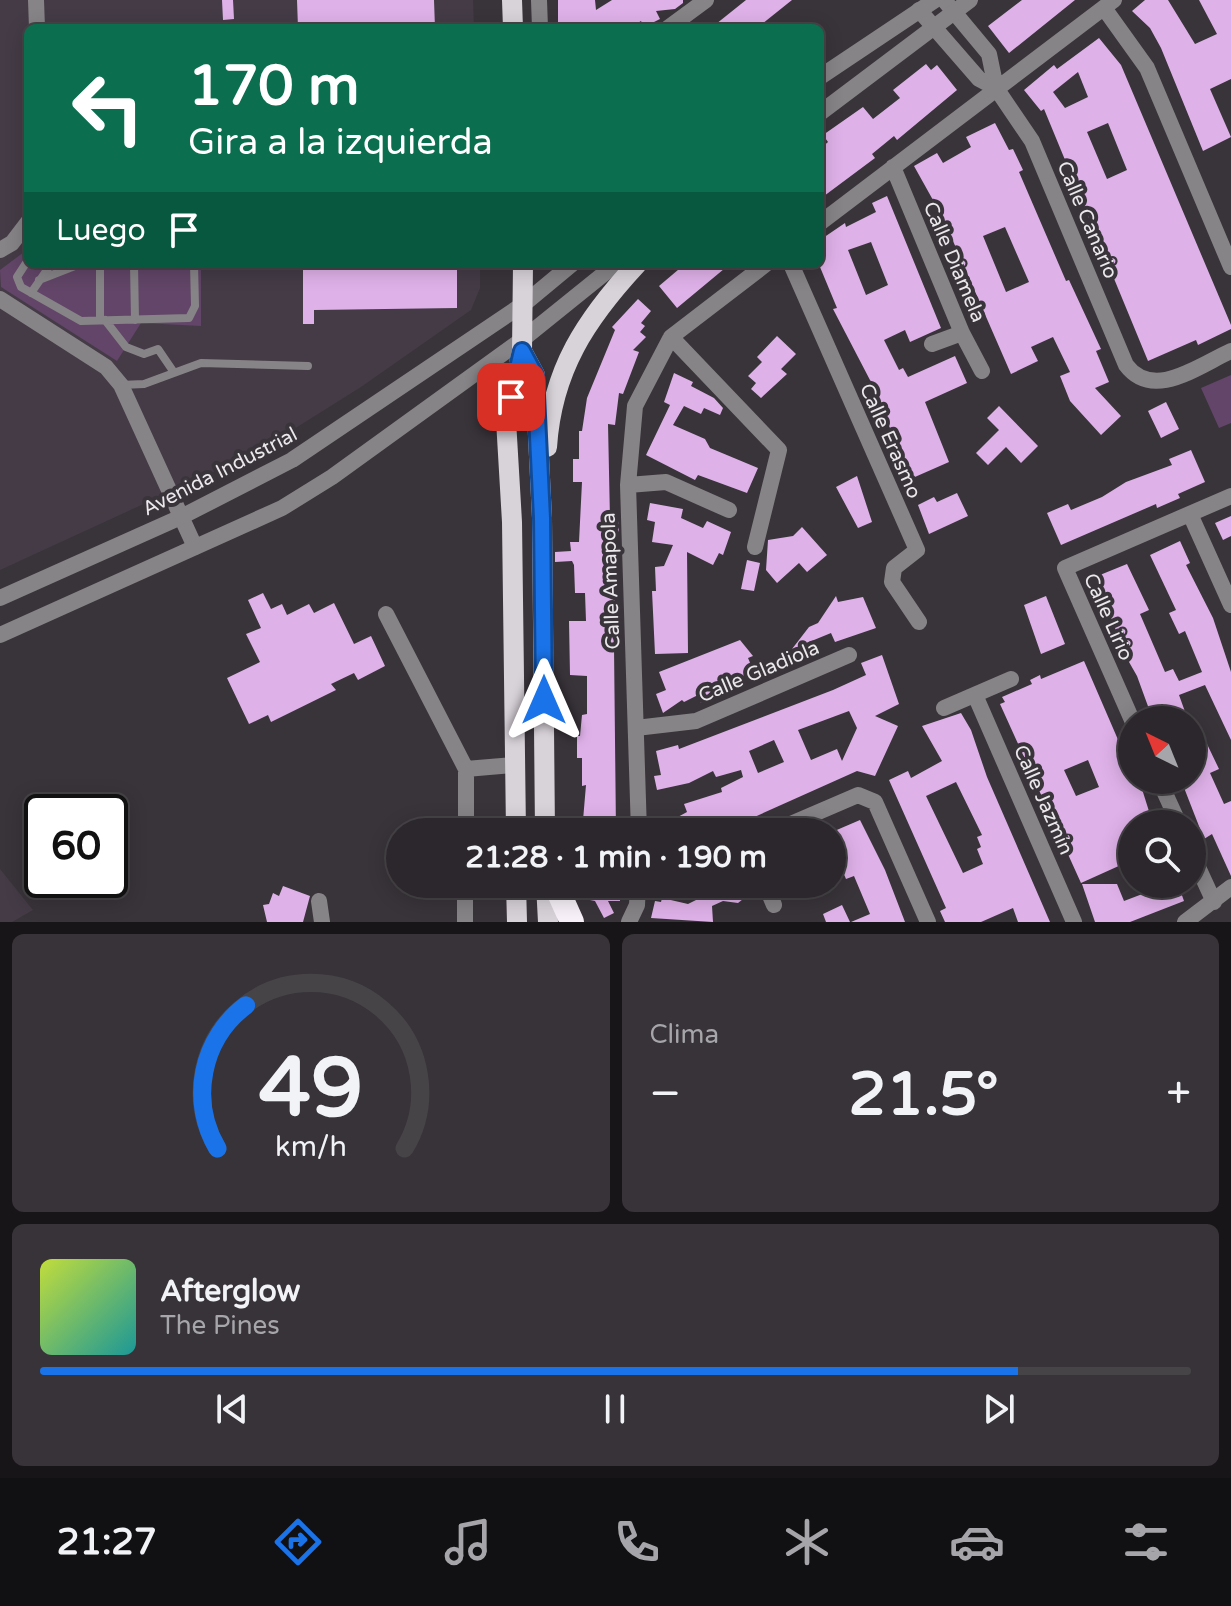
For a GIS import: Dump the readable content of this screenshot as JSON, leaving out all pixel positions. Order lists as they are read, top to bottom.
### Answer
{
  "streets": {
    "street": [
      "Calle Canario",
      "Calle Diamela",
      "Calle Erasmo",
      "Avenida Industrial",
      "Calle Amapola",
      "Calle Lirio",
      "Calle Gladiola",
      "Calle Jazmín"
    ]
  },
  "crossings": [
    ["Calle Amapola", "Calle Gladiola"]
  ],
  "north": "top left",
  "page": {
    "turn": ["170 m", "Gira a la izquierda"],
    "then": "Luego",
    "limit": "60",
    "trip": "21:28 · 1 min · 190 m",
    "tile": "Clima",
    "heat": ["−", "21.5°", "+"],
    "song": ["Afterglow", "The Pines"],
    "tabs": "21:27",
    "gauge": ["49", "km/h"]
  }
}
